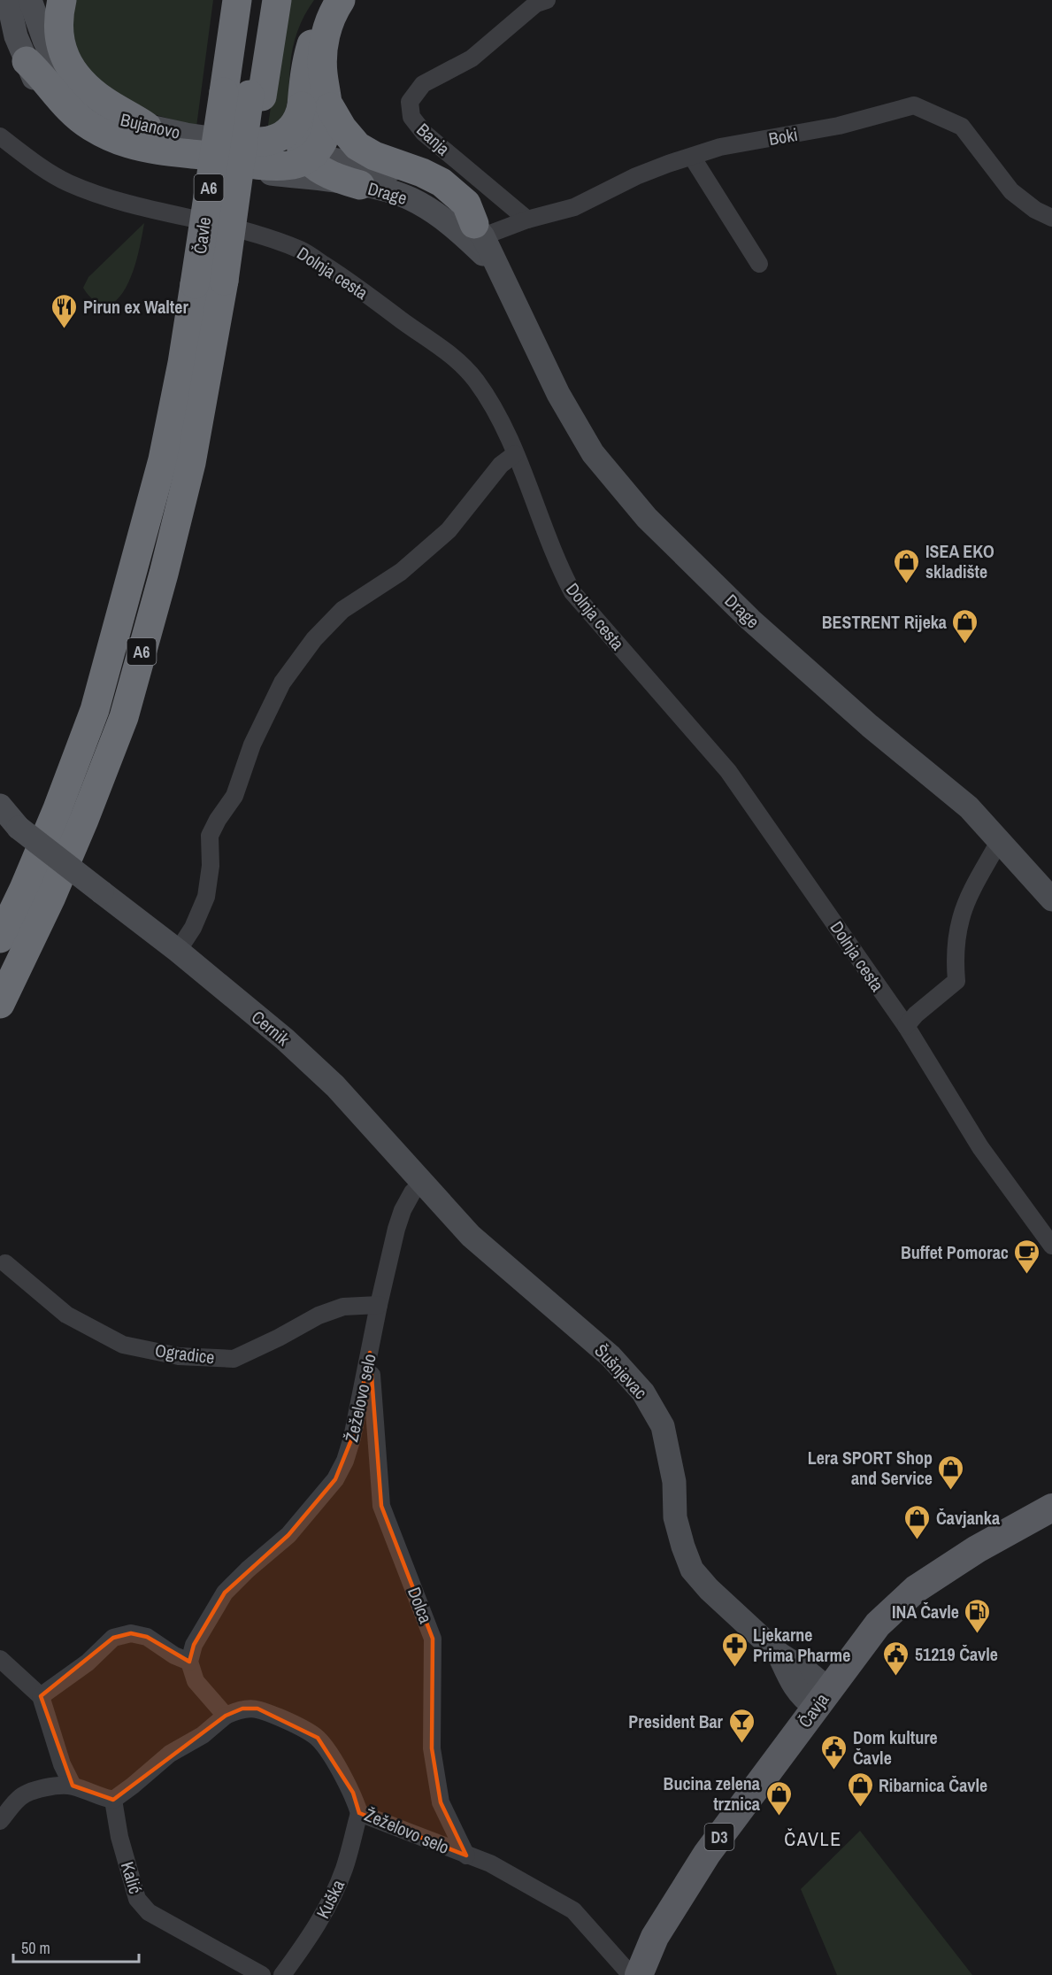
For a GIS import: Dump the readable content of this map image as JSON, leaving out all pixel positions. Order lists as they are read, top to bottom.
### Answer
{
  "streets": {
    "highway": ["A6", "Čavle"],
    "main road": [
      "Bujanovo",
      "Drage",
      "Cernik",
      "Šušnjevac",
      "Čavja",
      "D3"
    ],
    "street": [
      "Boki",
      "Banja",
      "Dolnja cesta",
      "Ogradice",
      "Žeželovo selo",
      "Dolca",
      "Kalić",
      "Kuška"
    ]
  },
  "crossings": [
    ["Bujanovo", "Drage"],
    ["Boki", "Banja"],
    ["Boki", "Drage"],
    ["A6", "Čavle"],
    ["Cernik", "Šušnjevac"],
    ["Cernik", "Žeželovo selo"],
    ["Ogradice", "Žeželovo selo"],
    ["Šušnjevac", "Žeželovo selo"],
    ["Šušnjevac", "Čavja"],
    ["Žeželovo selo", "Dolca"],
    ["Žeželovo selo", "Kuška"]
  ],
  "districts": ["ČAVLE"],
  "places": {
    "restaurant": ["Pirun ex Walter"],
    "shop": [
      "ISEA EKO skladište",
      "BESTRENT Rijeka",
      "Lera SPORT Shop and Service",
      "Čavjanka",
      "Ribarnica Čavle",
      "Bucina zelena trznica"
    ],
    "cafe": ["Buffet Pomorac"],
    "fuel station": ["INA Čavle"],
    "pharmacy": ["Ljekarne Prima Pharme"],
    "public building": ["51219 Čavle", "Dom kulture Čavle"],
    "bar": ["President Bar"]
  },
  "scale_bar": "50 m"
}
